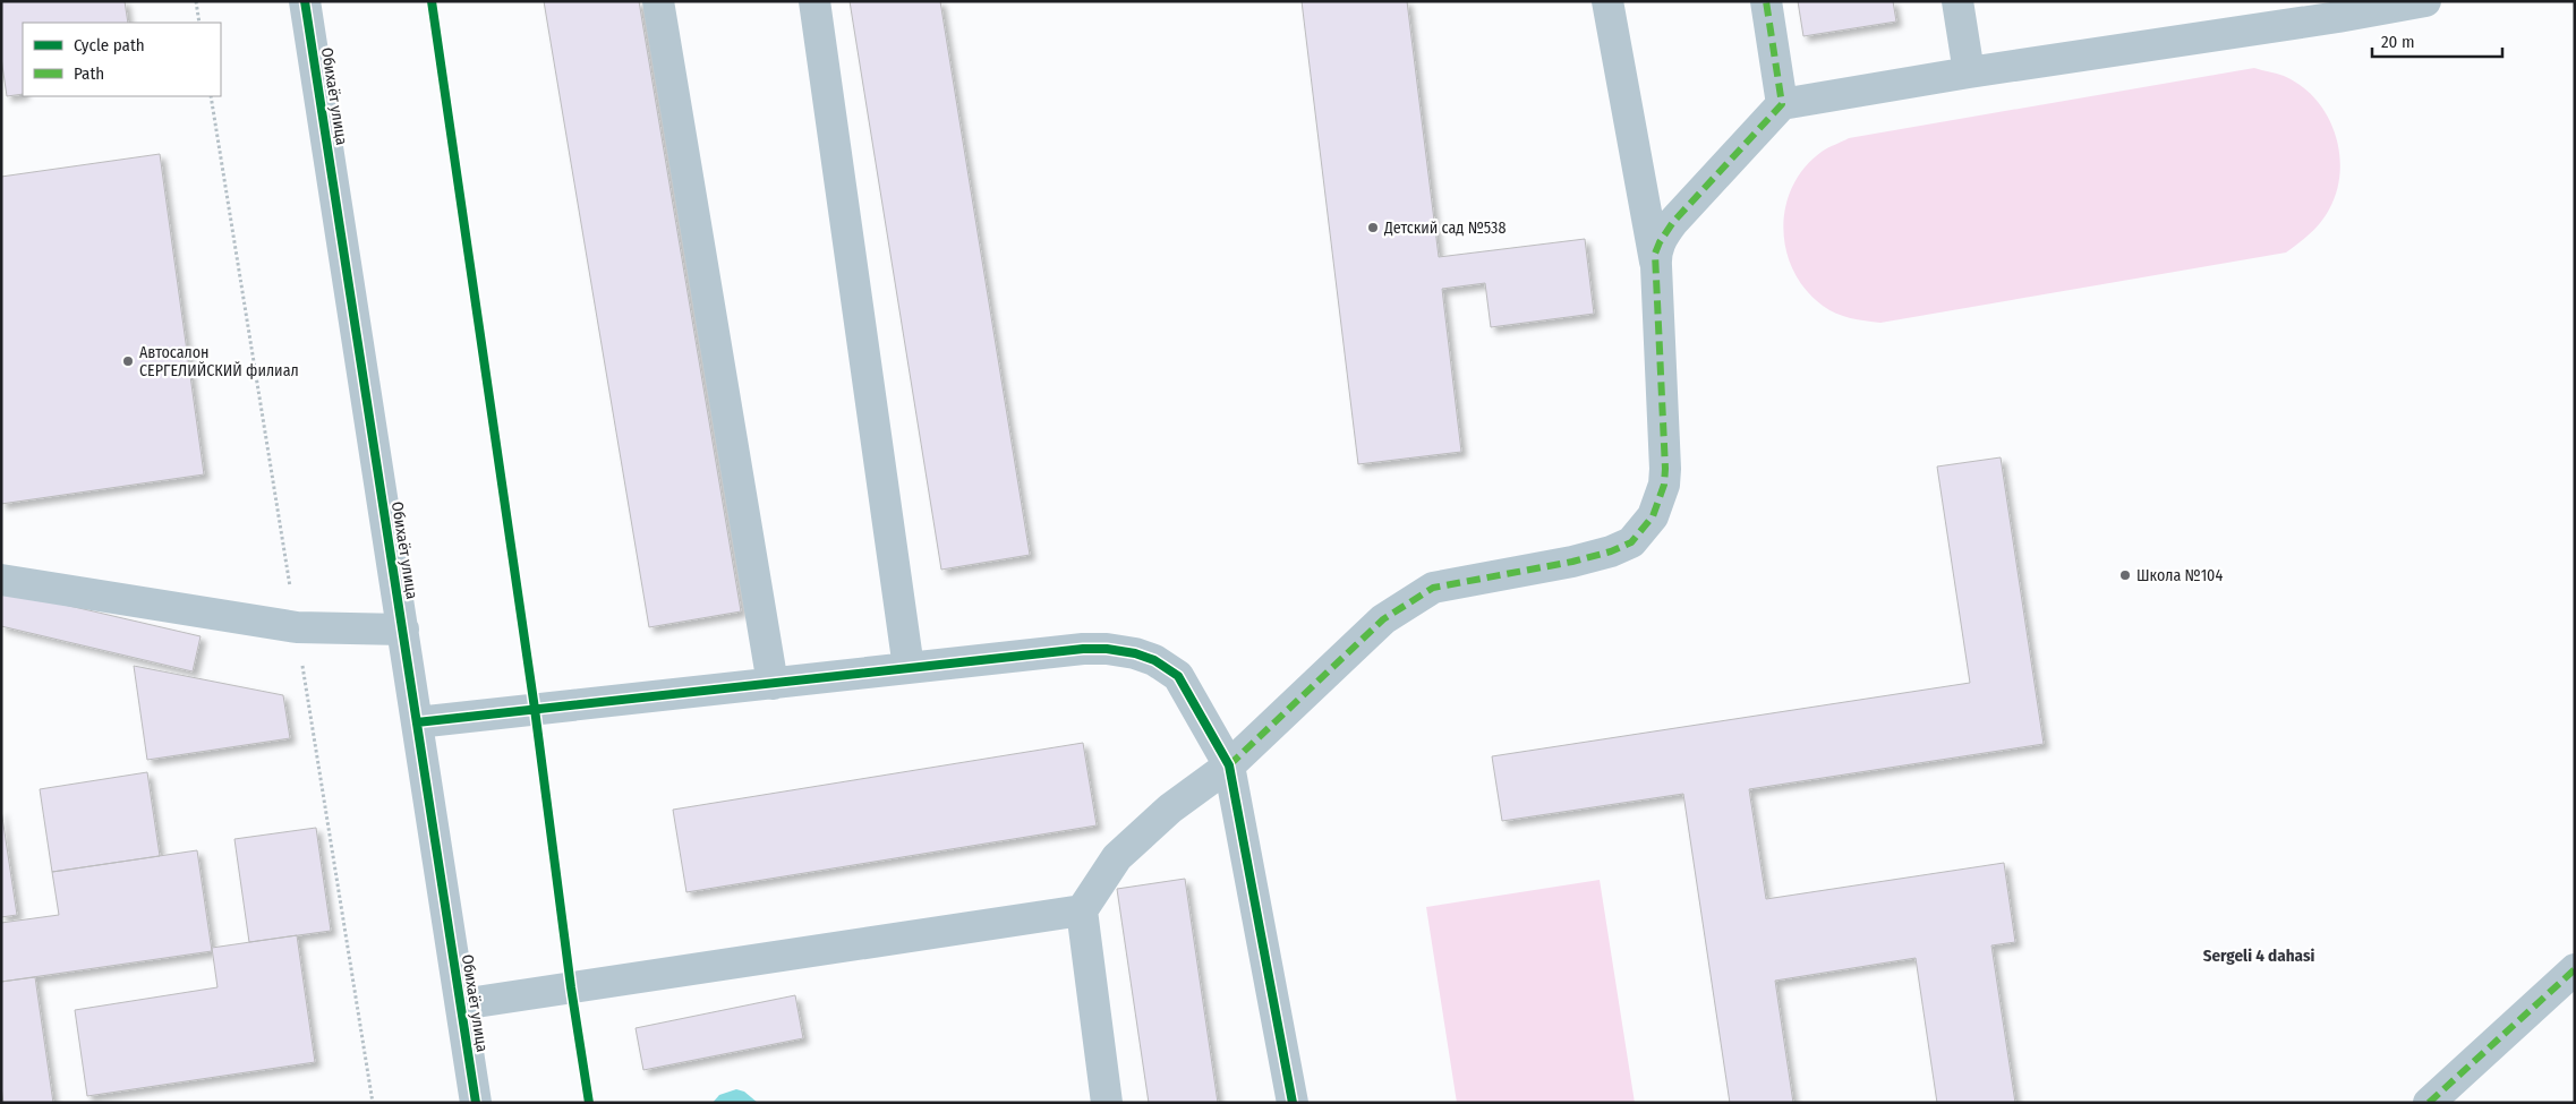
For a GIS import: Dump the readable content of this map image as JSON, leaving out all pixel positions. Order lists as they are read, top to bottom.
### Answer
{
  "streets": {
    "street": ["Обихаёт улица"]
  },
  "districts": ["Sergeli 4 dahasi"],
  "places": ["Детский сад №538", "Автосалон СЕРГЕЛИЙСКИЙ филиал", "Школа №104"],
  "legend": ["Cycle path", "Path"],
  "scale_bar": "20 m"
}
